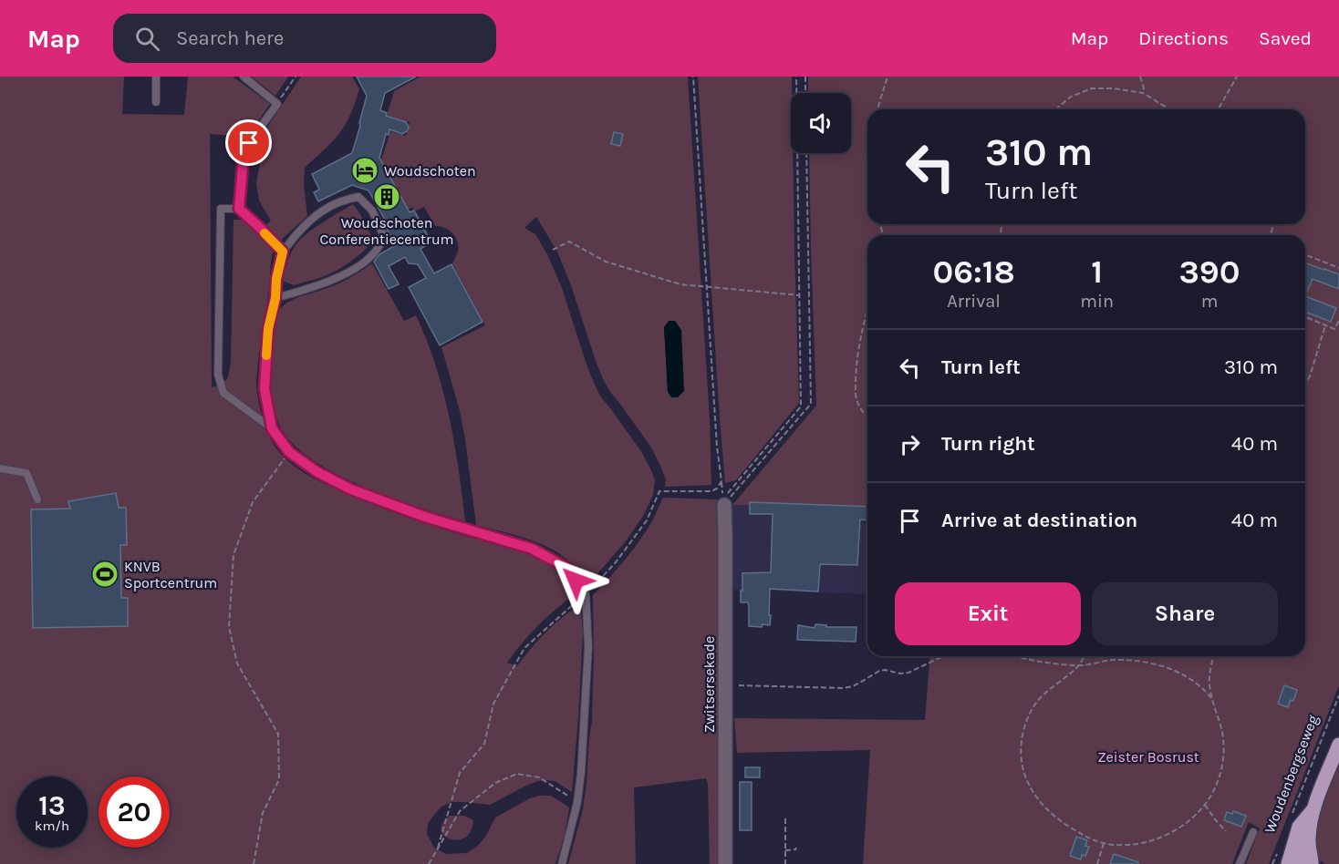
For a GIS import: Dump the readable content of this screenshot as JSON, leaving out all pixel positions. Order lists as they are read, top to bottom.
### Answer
{
  "streets": {
    "street": ["Zwitsersekade"],
    "path": ["Woudenbergseweg"]
  },
  "parks": ["Zeister Bosrust"],
  "places": {
    "hotel": ["Woudschoten"],
    "building": ["Woudschoten Conferentiecentrum"],
    "sports": ["KNVB Sportcentrum"]
  },
  "page": {
    "header": "Map",
    "search": "Search here",
    "nav": ["Map", "Directions", "Saved"],
    "turn": ["310 m", "Turn left"],
    "eta": [
      "06:18",
      "Arrival",
      "1",
      "min",
      "390",
      "m"
    ],
    "list": [
      {
        "name": "Turn left",
        "value": "310 m"
      },
      {
        "name": "Turn right",
        "value": "40 m"
      },
      {
        "name": "Arrive at destination",
        "value": "40 m"
      }
    ],
    "buttons": ["Exit", "Share"],
    "speed": "13 km/h",
    "limit": "20"
  }
}
